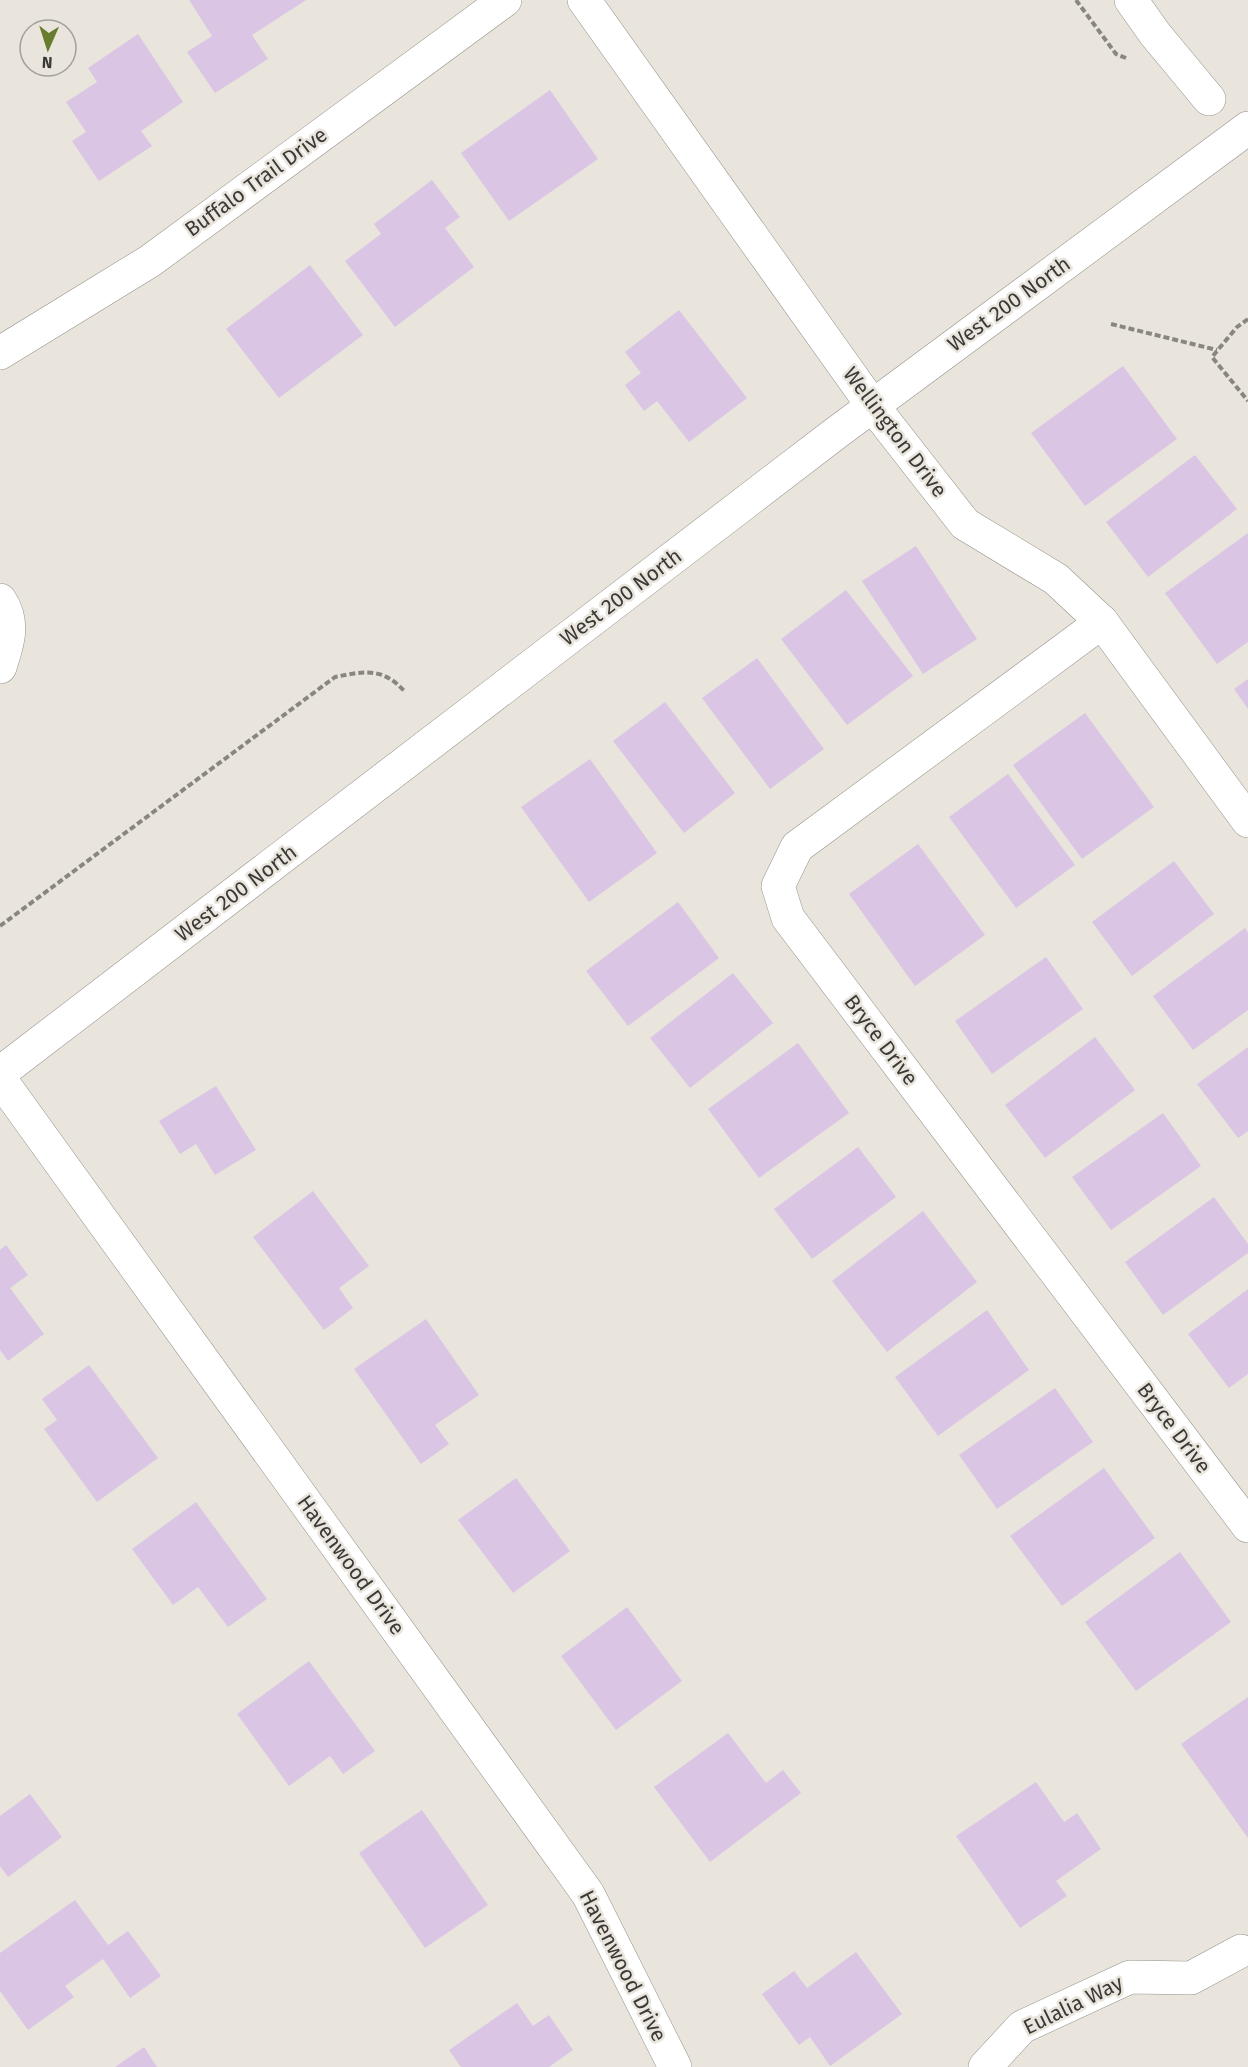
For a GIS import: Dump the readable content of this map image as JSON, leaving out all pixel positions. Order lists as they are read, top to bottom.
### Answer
{
  "streets": {
    "street": [
      "Buffalo Trail Drive",
      "West 200 North",
      "Wellington Drive",
      "Bryce Drive",
      "Havenwood Drive",
      "Eulalia Way"
    ]
  },
  "crossings": [
    ["West 200 North", "Wellington Drive"],
    ["Wellington Drive", "Bryce Drive"]
  ],
  "north": "bottom"
}
